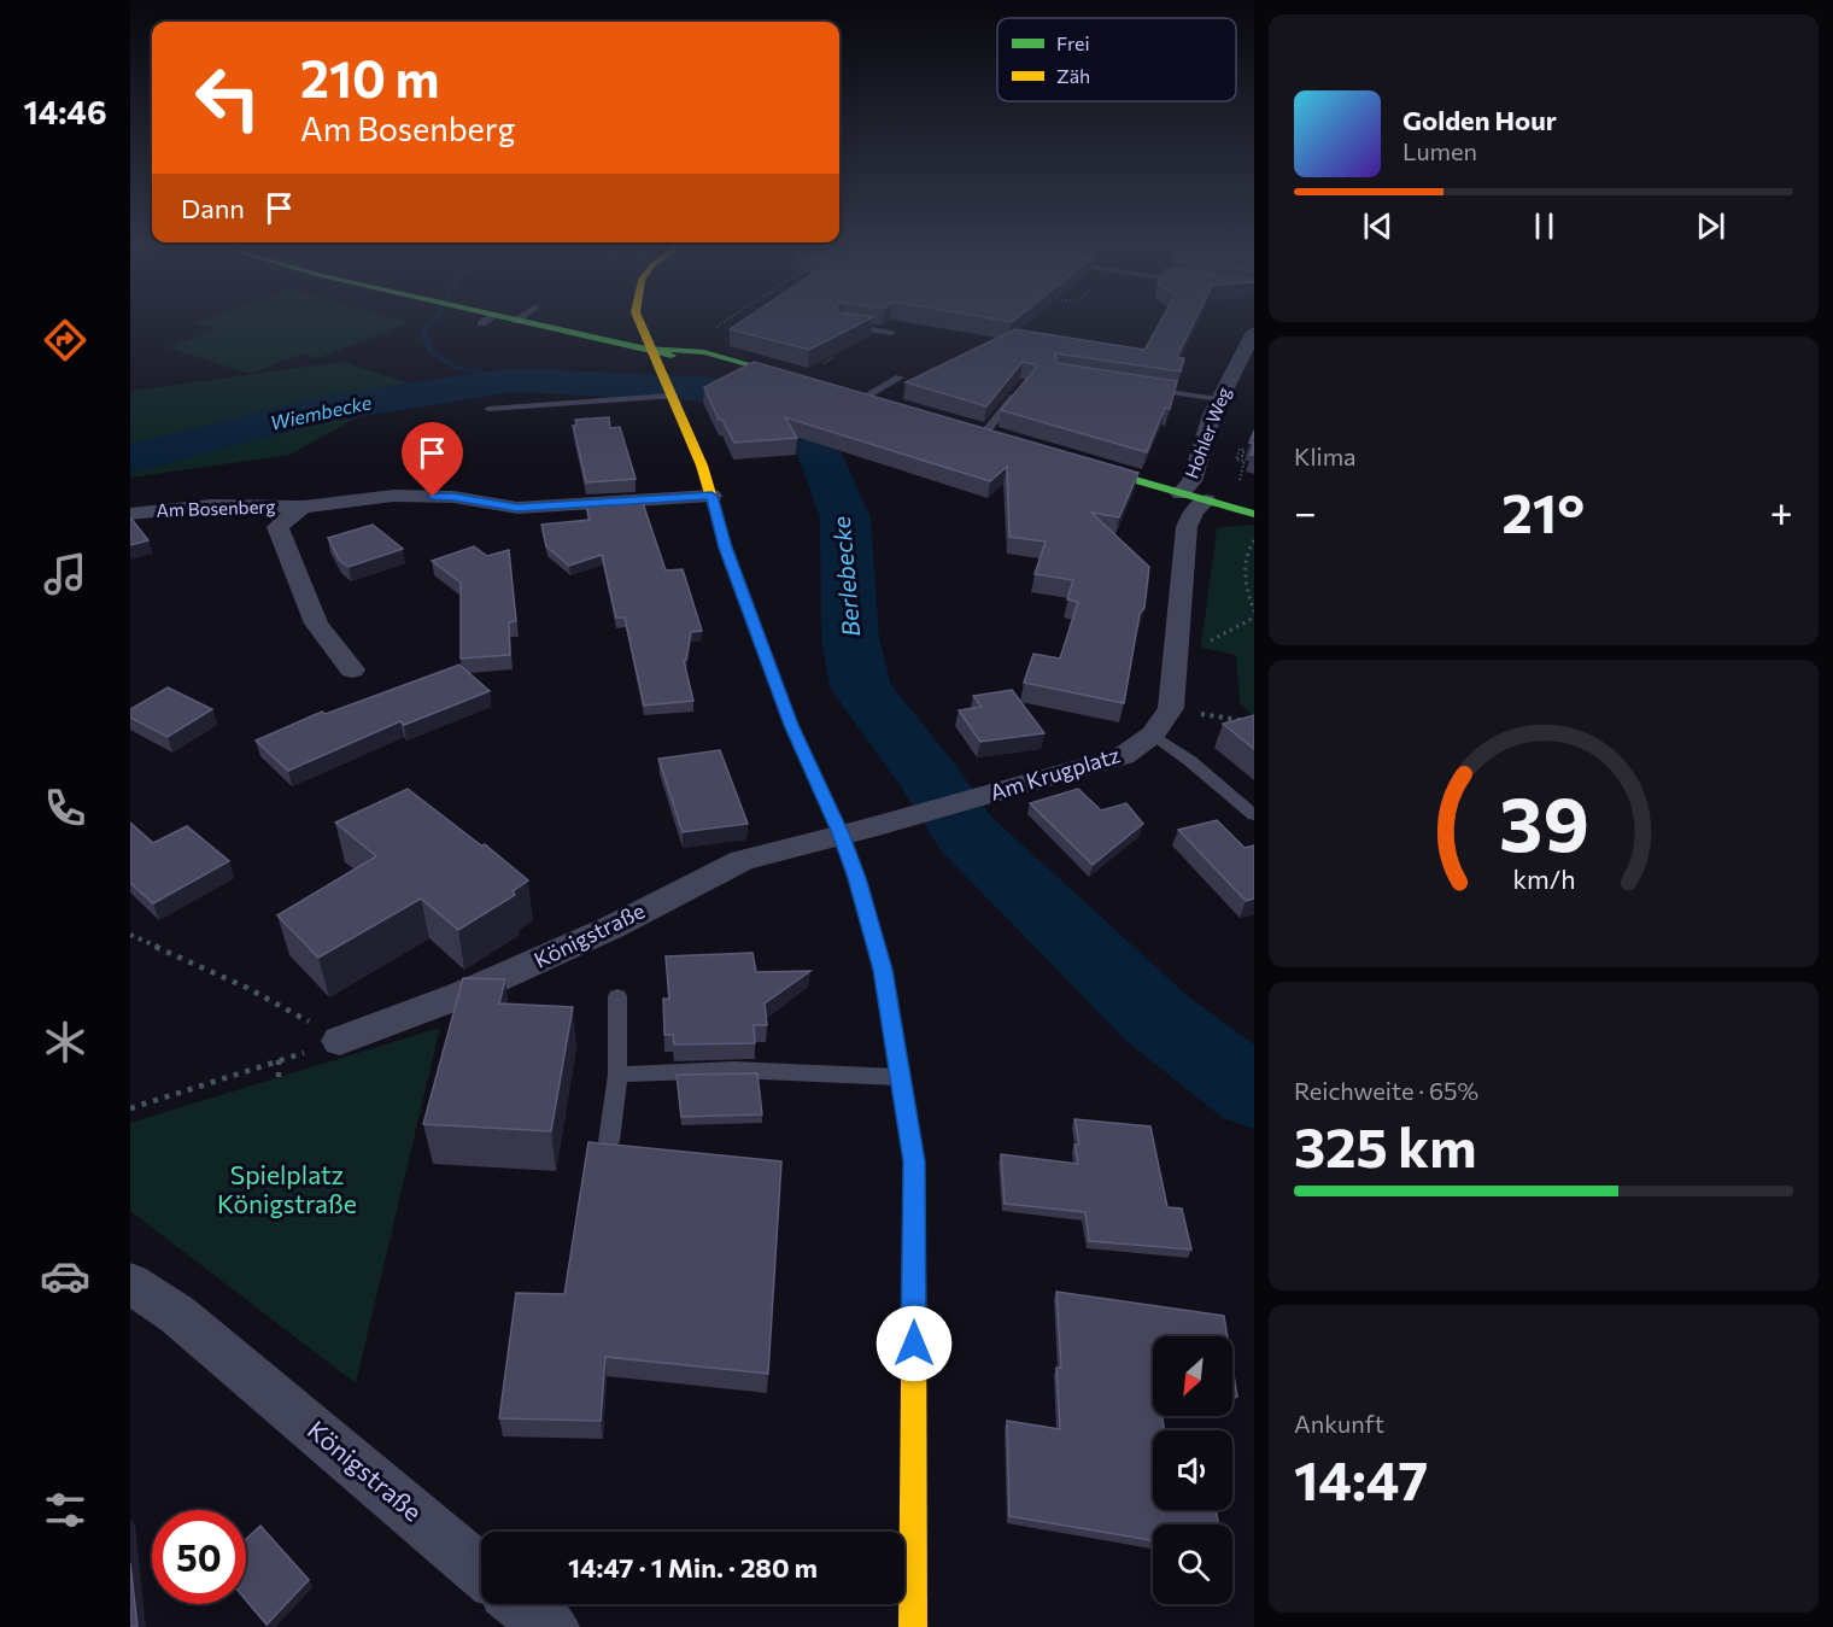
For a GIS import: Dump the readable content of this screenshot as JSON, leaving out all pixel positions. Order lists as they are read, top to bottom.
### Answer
{
  "streets": {
    "street": [
      "Hohler Weg",
      "Am Bosenberg",
      "Am Krugplatz",
      "Königstraße"
    ]
  },
  "crossings": [
    ["Am Krugplatz", "Königstraße"]
  ],
  "water": ["Wiembecke", "Berlebecke"],
  "parks": ["Spielplatz Königstraße"],
  "legend": ["Frei", "Zäh"],
  "north": "bottom left",
  "page": {
    "tabs": "14:46",
    "turn": ["210 m", "Am Bosenberg"],
    "song": ["Golden Hour", "Lumen"],
    "then": "Dann",
    "tile": [
      "Klima",
      ["Reichweite · 65%", "325 km"],
      ["Ankunft", "14:47"]
    ],
    "heat": ["−", "21°", "+"],
    "limit": "50",
    "trip": "14:47 · 1 Min. · 280 m",
    "gauge": ["39", "km/h"]
  }
}
